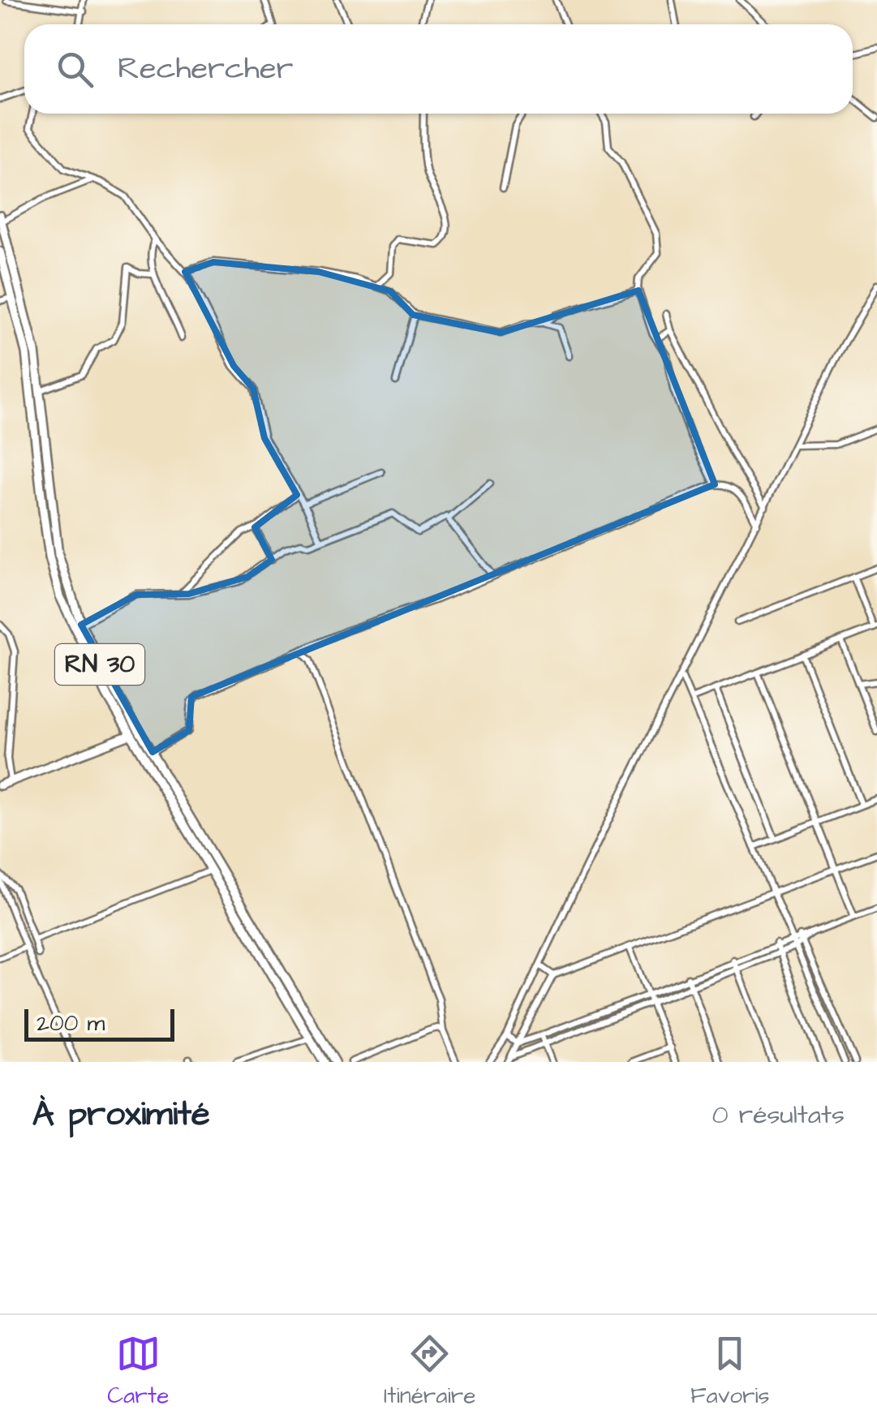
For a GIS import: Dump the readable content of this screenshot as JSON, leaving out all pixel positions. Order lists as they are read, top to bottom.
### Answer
{
  "streets": {
    "main road": ["RN 30"]
  },
  "scale_bar": "200 m",
  "page": {
    "search": "Rechercher",
    "scale": "200 m",
    "heading": ["À proximité", "0 résultats"],
    "nav": ["Carte", "Itinéraire", "Favoris"]
  }
}
